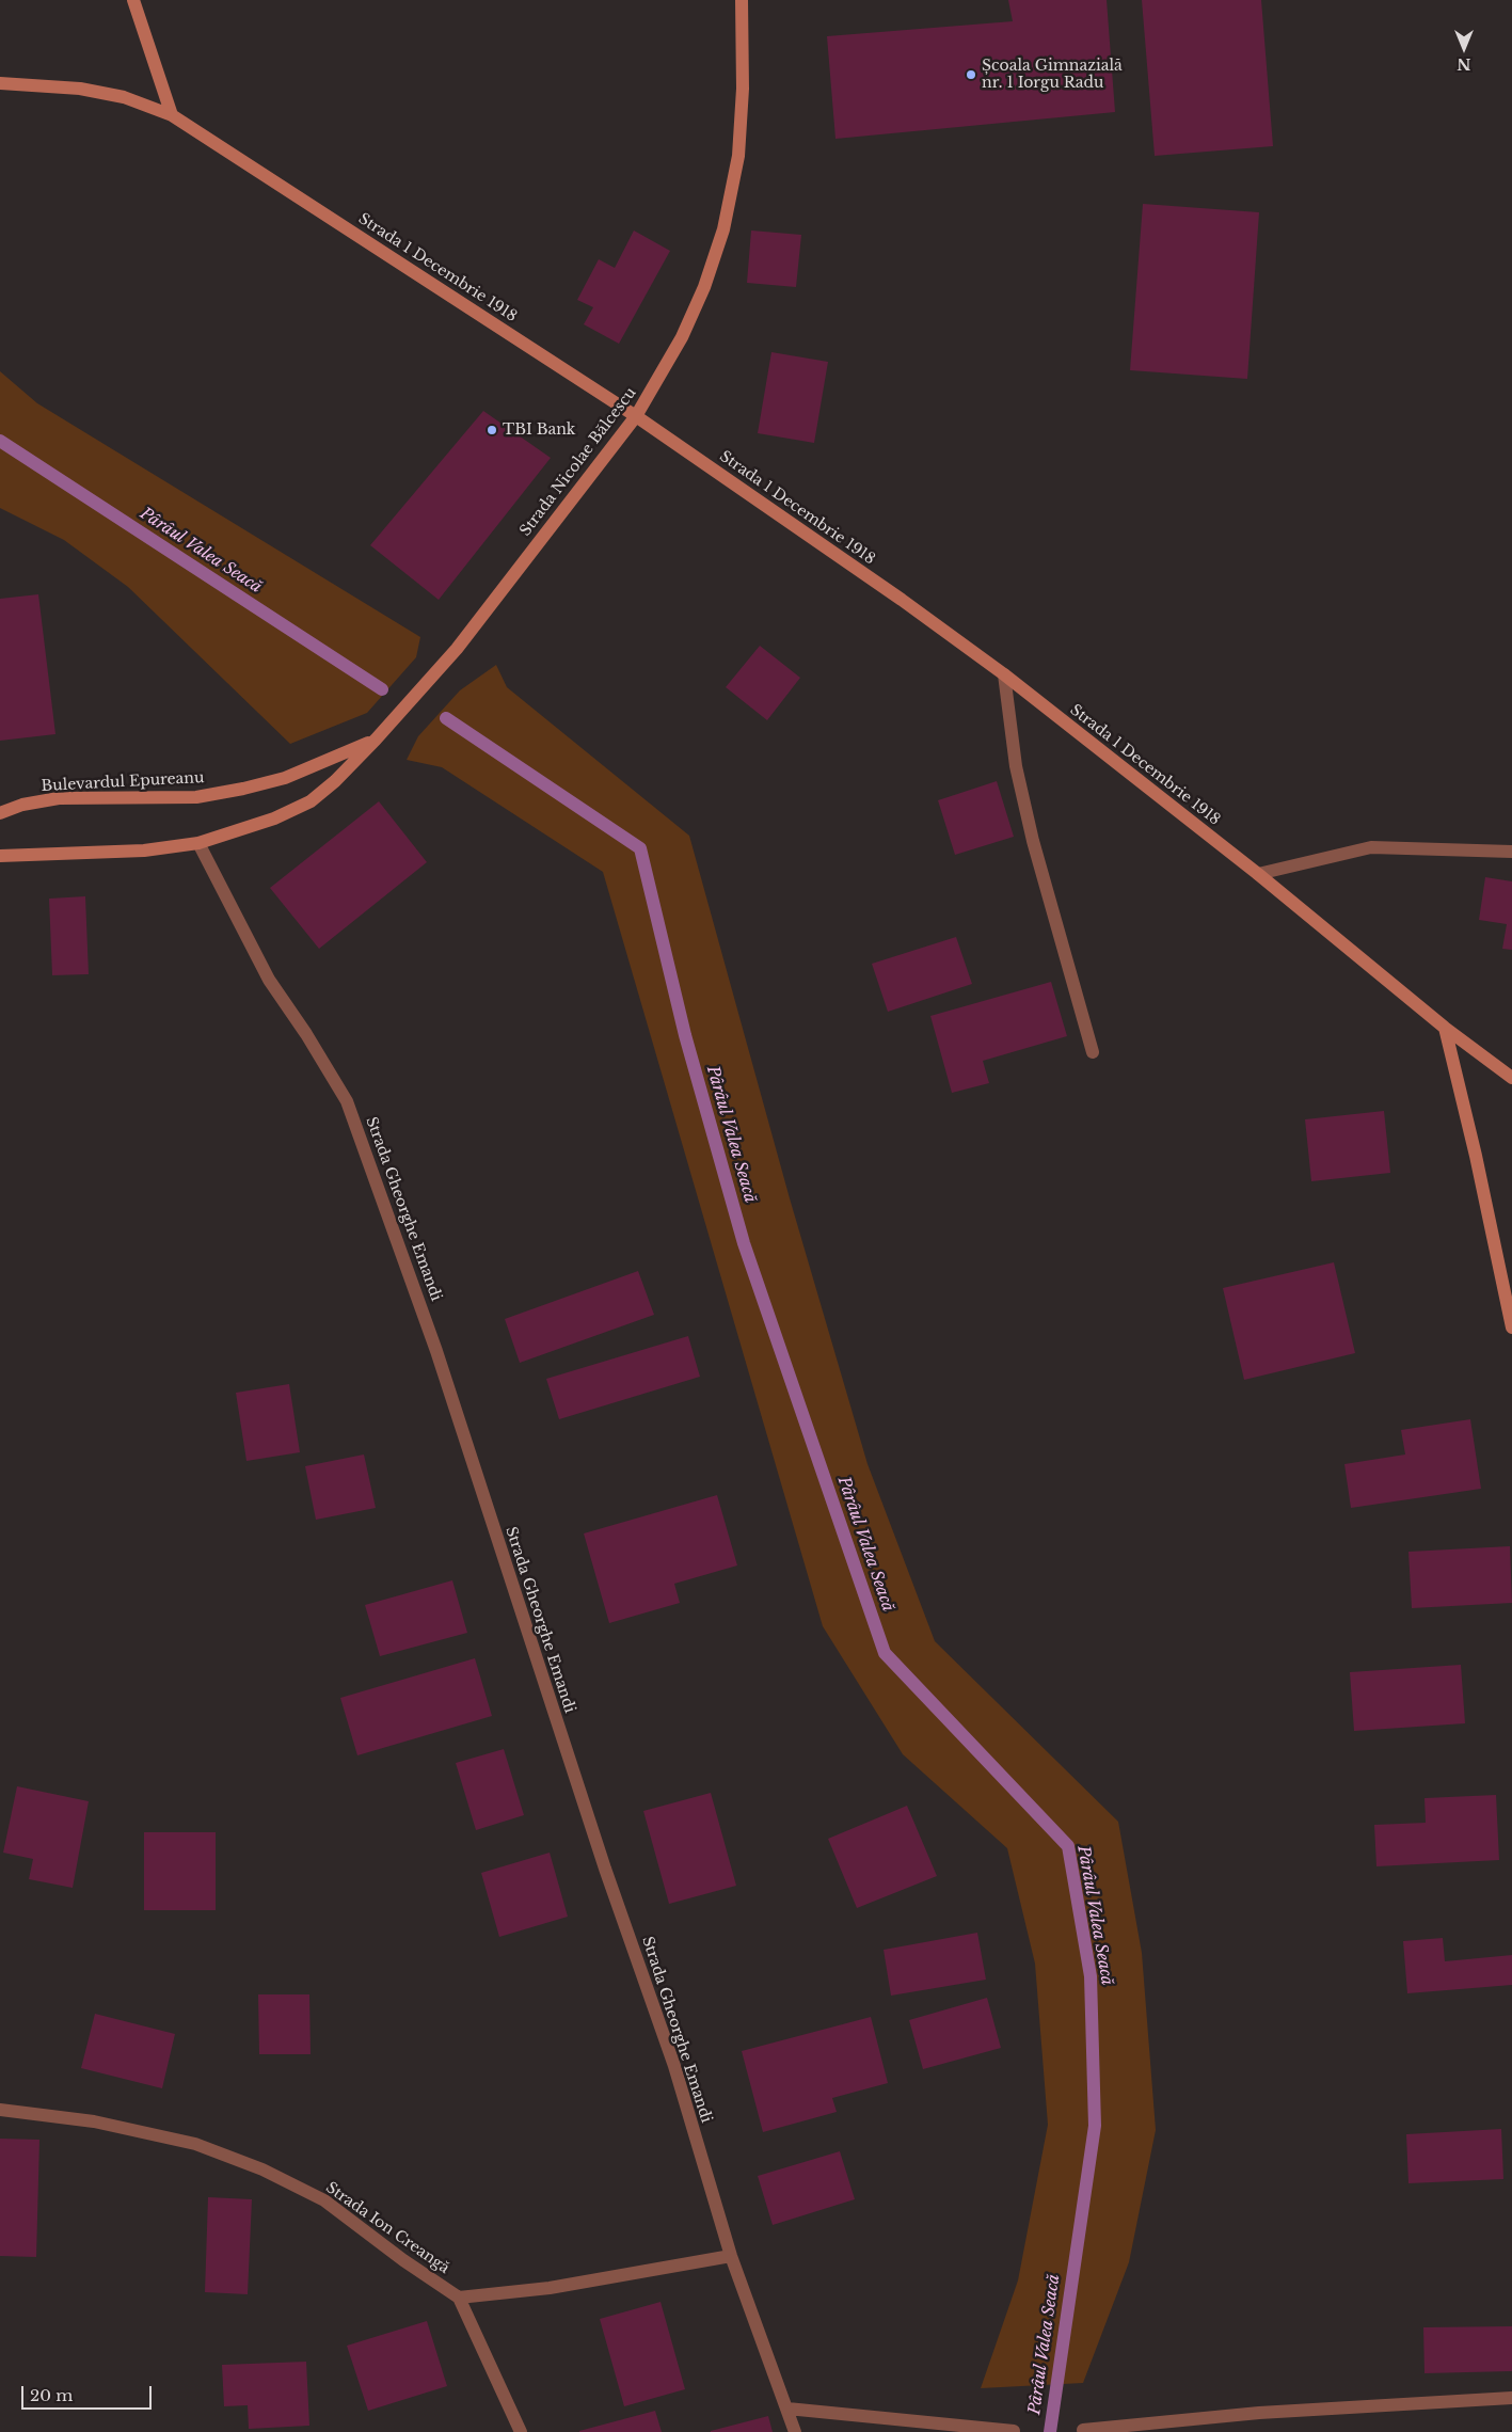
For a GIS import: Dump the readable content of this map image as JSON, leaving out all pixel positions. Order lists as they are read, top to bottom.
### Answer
{
  "streets": {
    "main road": ["Strada 1 Decembrie 1918", "Strada Nicolae Bălcescu", "Bulevardul Epureanu"],
    "street": ["Strada Gheorghe Emandi", "Strada Ion Creangă"]
  },
  "crossings": [
    ["Strada 1 Decembrie 1918", "Strada Nicolae Bălcescu"],
    ["Strada Nicolae Bălcescu", "Bulevardul Epureanu"]
  ],
  "water": ["Pârâul Valea Seacă"],
  "places": ["Școala Gimnazială nr. 1 Iorgu Radu", "TBI Bank"],
  "scale_bar": "20 m",
  "north": "bottom"
}
